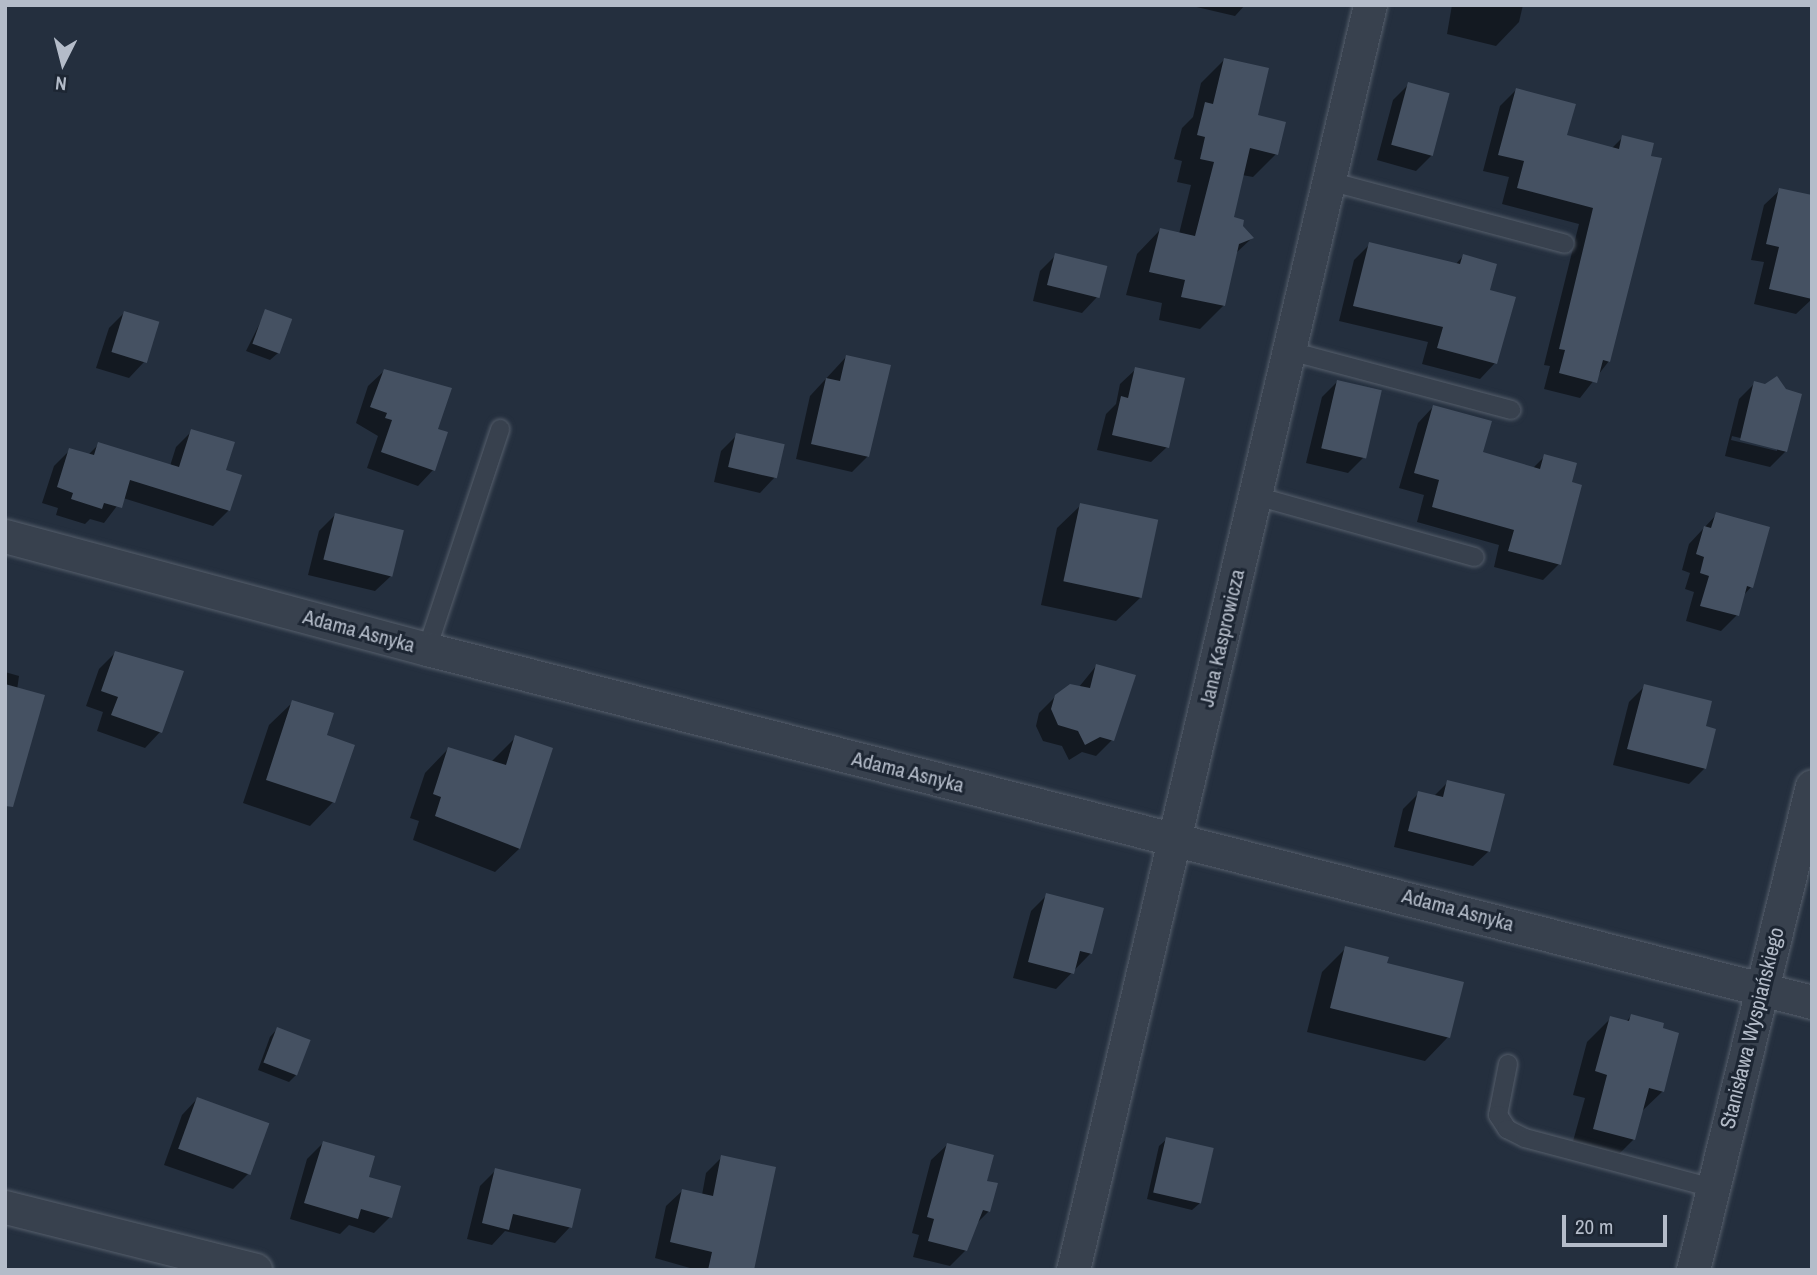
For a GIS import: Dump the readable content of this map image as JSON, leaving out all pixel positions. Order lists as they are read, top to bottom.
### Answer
{
  "streets": {
    "street": ["Adama Asnyka", "Jana Kasprowicza", "Stanisława Wyspiańskiego"]
  },
  "crossings": [
    ["Adama Asnyka", "Jana Kasprowicza"],
    ["Adama Asnyka", "Stanisława Wyspiańskiego"]
  ],
  "scale_bar": "20 m",
  "north": "bottom"
}
